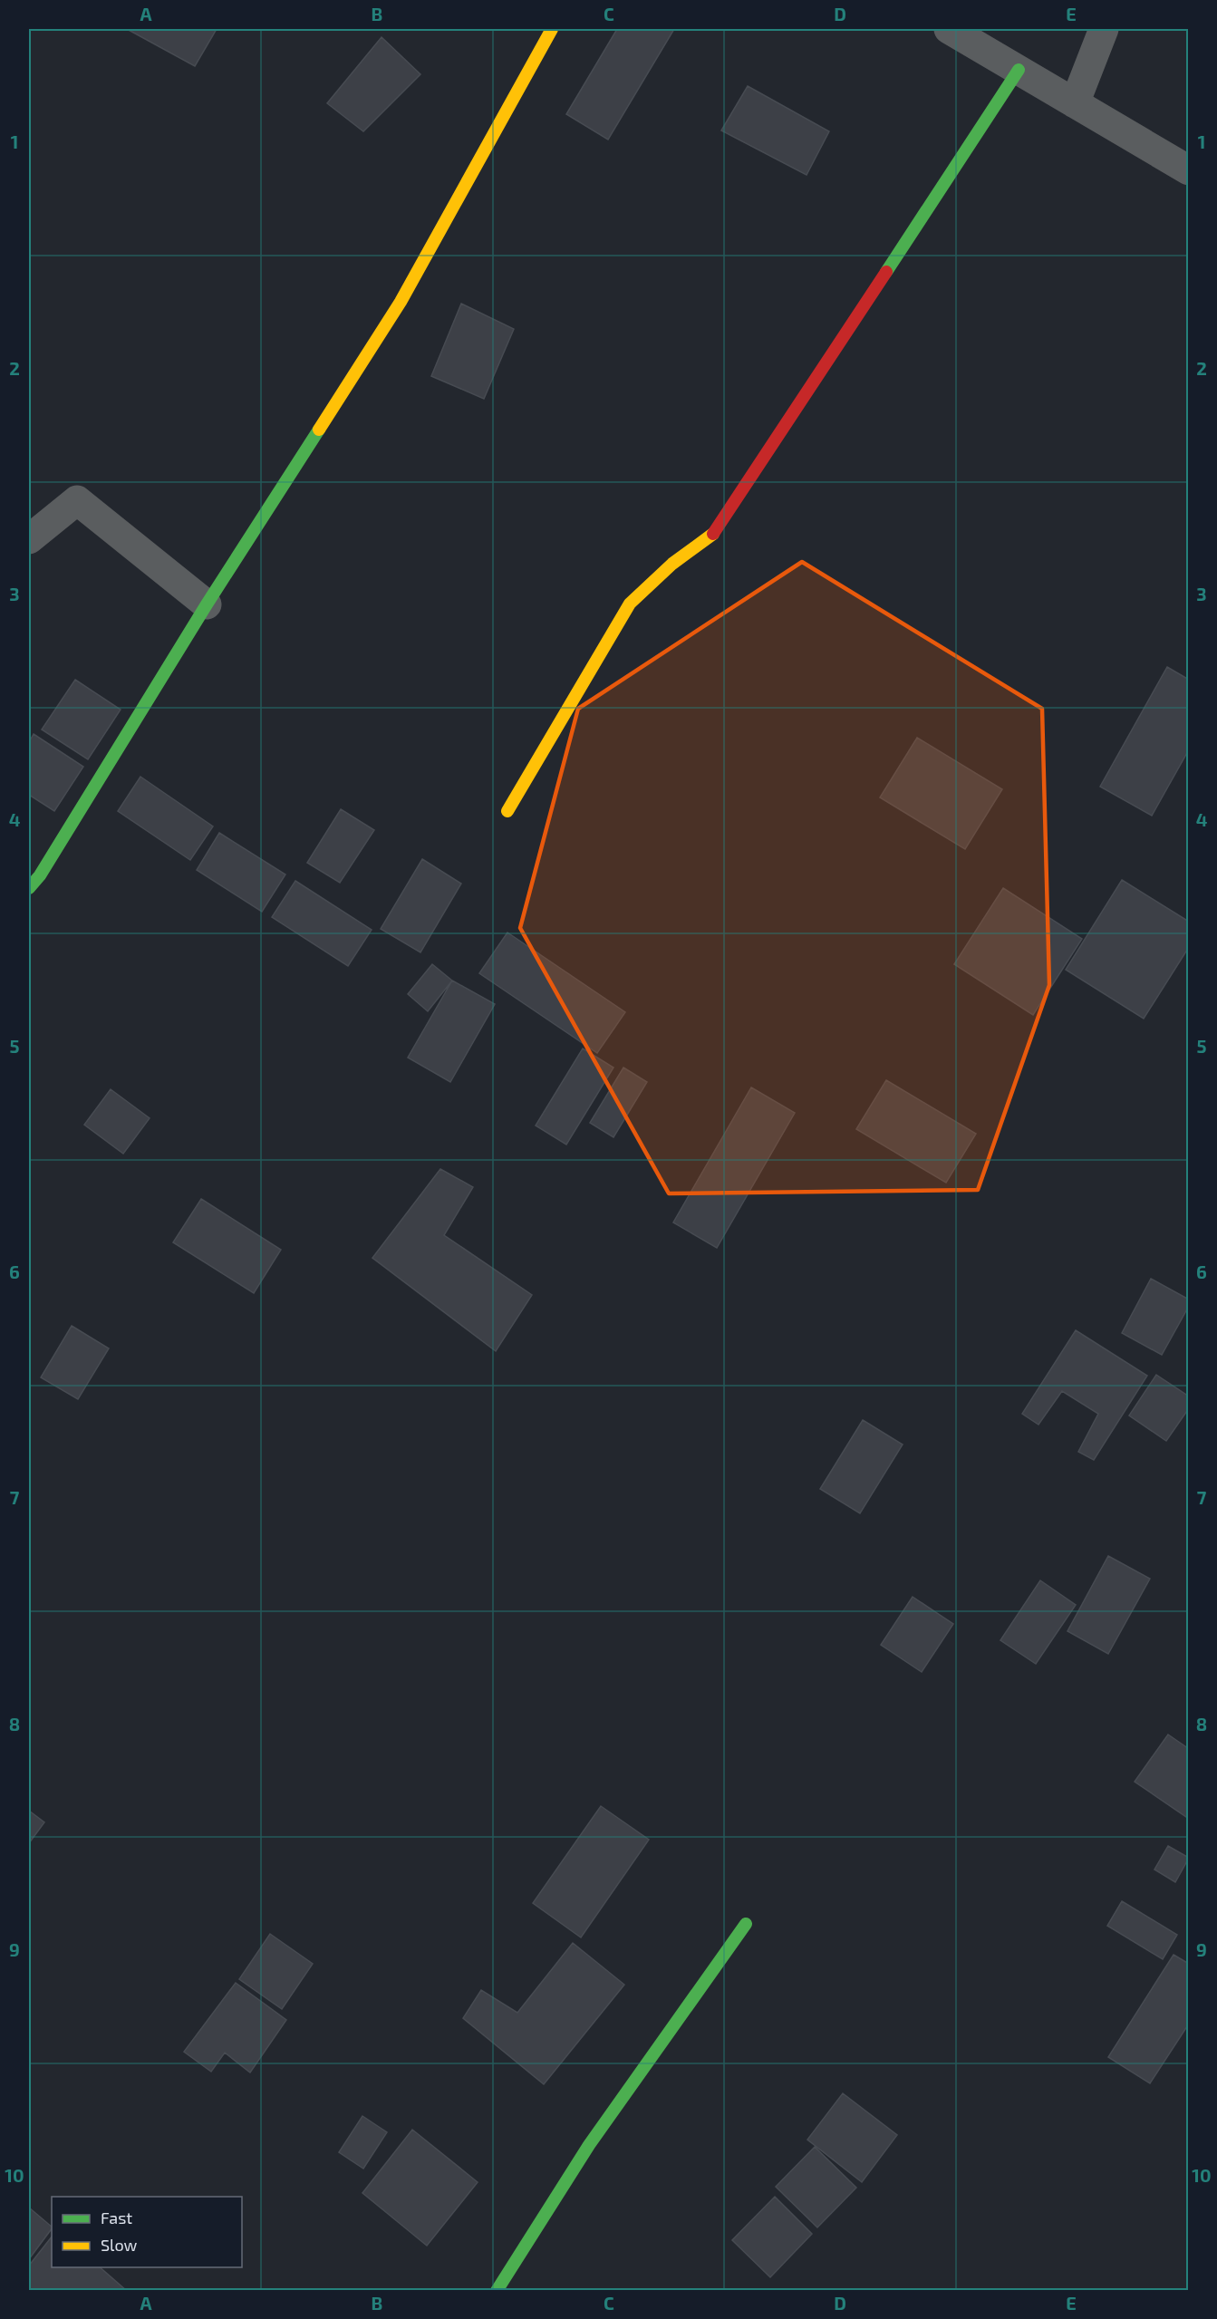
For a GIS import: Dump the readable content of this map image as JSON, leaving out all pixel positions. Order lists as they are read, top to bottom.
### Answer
{
  "legend": ["Fast", "Slow"],
  "grid": {
    "columns": [
      "A",
      "B",
      "C",
      "D",
      "E"
    ],
    "rows": [
      "1",
      "2",
      "3",
      "4",
      "5",
      "6",
      "7",
      "8",
      "9",
      "10"
    ]
  }
}
